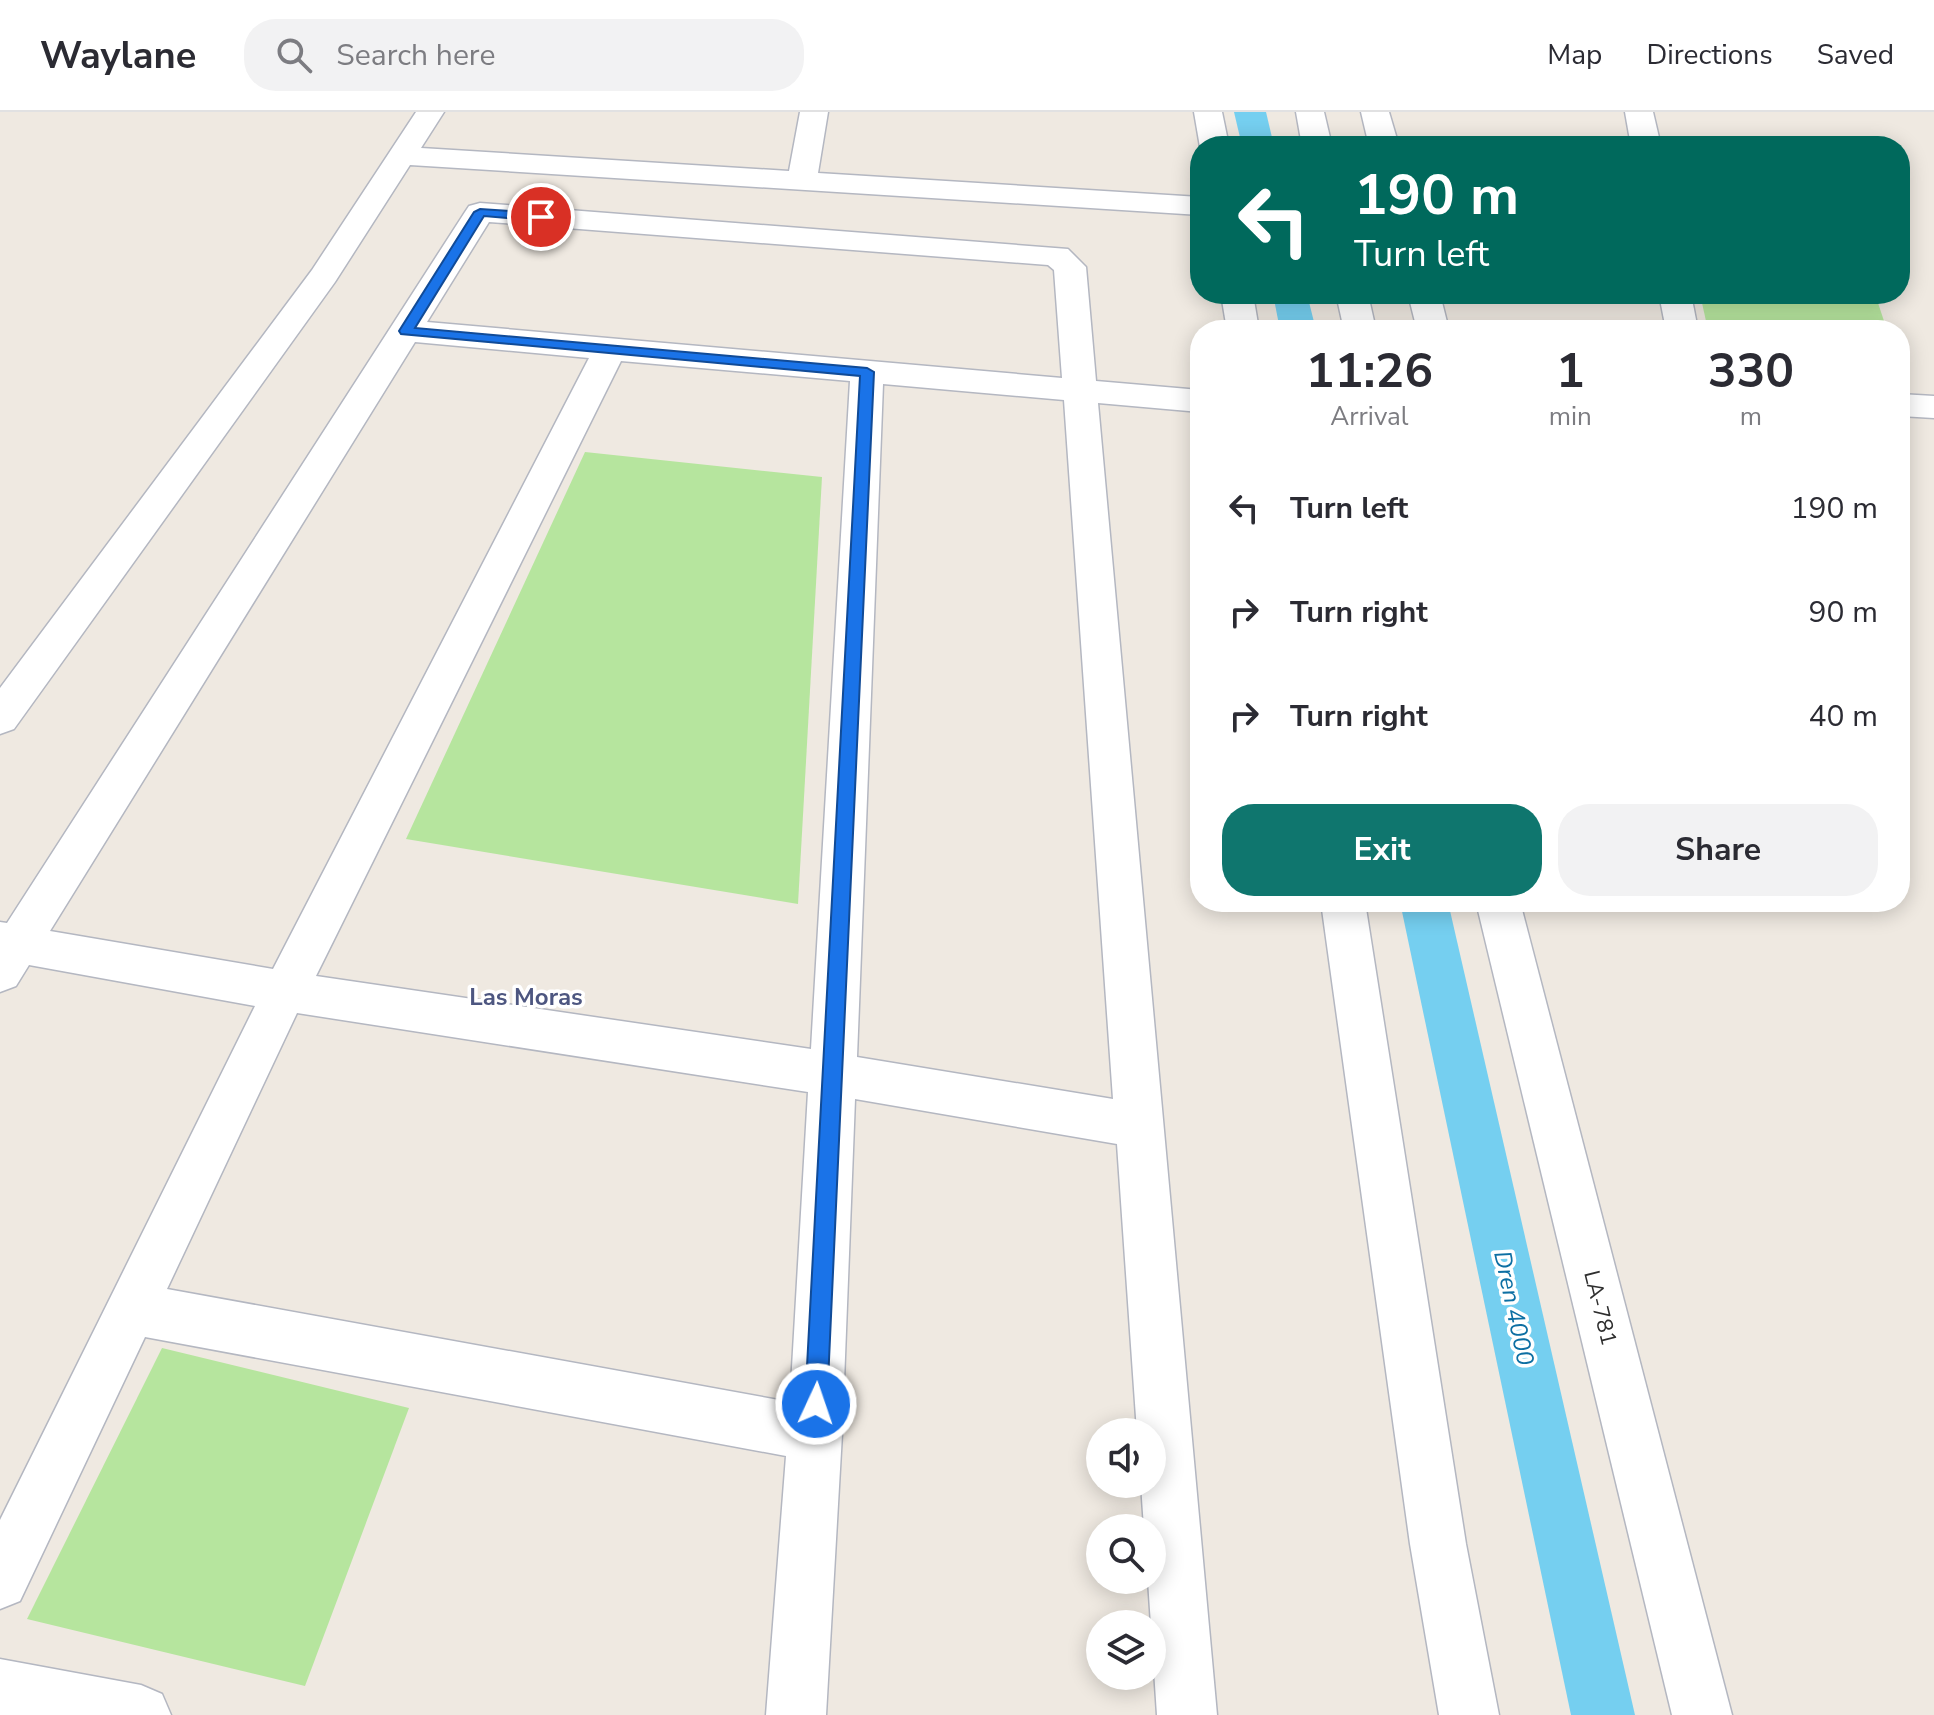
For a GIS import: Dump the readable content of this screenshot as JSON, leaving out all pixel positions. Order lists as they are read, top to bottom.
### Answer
{
  "streets": {
    "street": ["LA-781"]
  },
  "districts": ["Las Moras"],
  "water": ["Dren 4000"],
  "page": {
    "header": "Waylane",
    "search": "Search here",
    "nav": ["Map", "Directions", "Saved"],
    "turn": ["190 m", "Turn left"],
    "eta": [
      "11:26",
      "Arrival",
      "1",
      "min",
      "330",
      "m"
    ],
    "list": [
      {
        "name": "Turn left",
        "value": "190 m"
      },
      {
        "name": "Turn right",
        "value": "90 m"
      },
      {
        "name": "Turn right",
        "value": "40 m"
      }
    ],
    "buttons": ["Exit", "Share"]
  }
}
